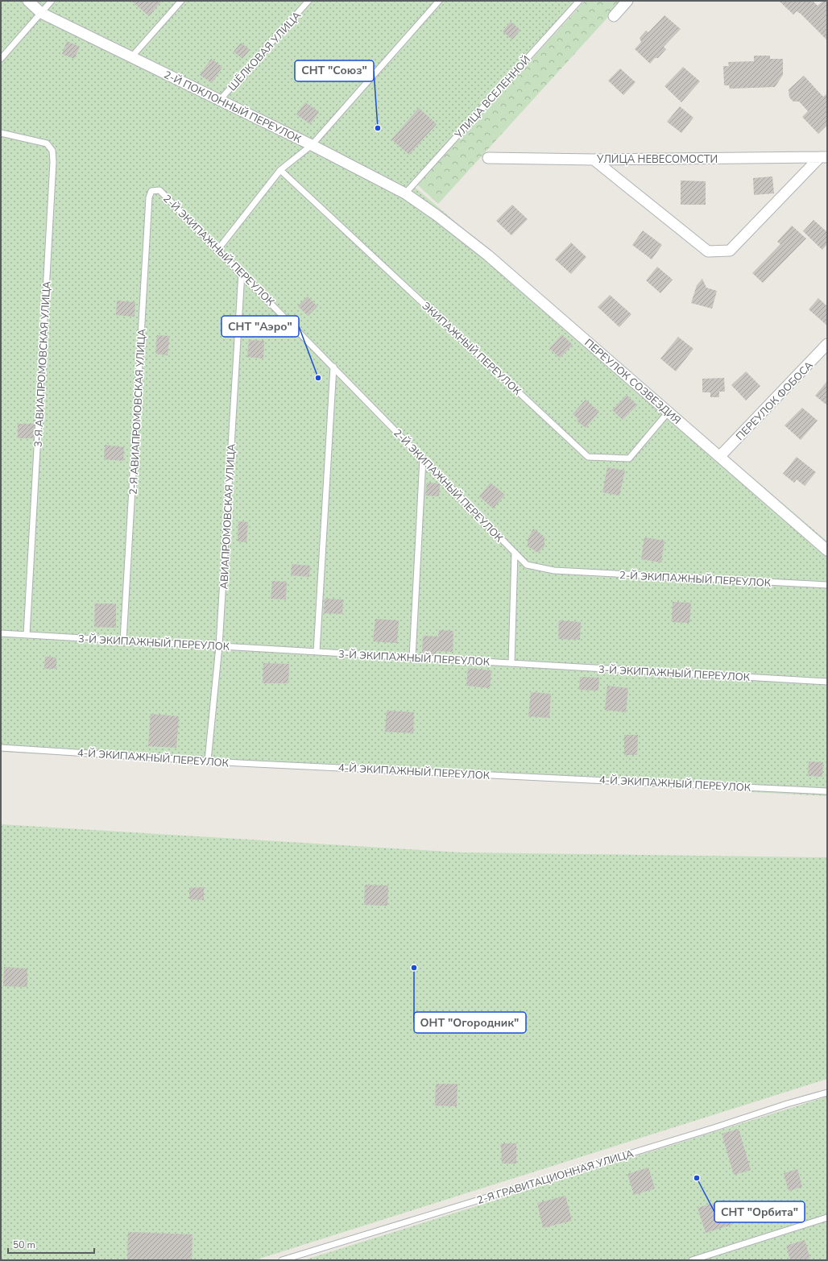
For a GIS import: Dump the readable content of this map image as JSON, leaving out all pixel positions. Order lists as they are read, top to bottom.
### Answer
{
  "streets": {
    "street": [
      "2-Й ПОКЛОННЫЙ ПЕРЕУЛОК",
      "УЛИЦА НЕВЕСОМОСТИ",
      "ПЕРЕУЛОК СОЗВЕЗДИЯ",
      "ПЕРЕУЛОК ФОБОСА"
    ],
    "lane": [
      "ШЁЛКОВАЯ УЛИЦА",
      "УЛИЦА ВСЕЛЕННОЙ",
      "2-Й ЭКИПАЖНЫЙ ПЕРЕУЛОК",
      "ЭКИПАЖНЫЙ ПЕРЕУЛОК",
      "3-Я АВИАПРОМОВСКАЯ УЛИЦА",
      "2-Я АВИАПРОМОВСКАЯ УЛИЦА",
      "АВИАПРОМОВСКАЯ УЛИЦА",
      "3-Й ЭКИПАЖНЫЙ ПЕРЕУЛОК",
      "4-Й ЭКИПАЖНЫЙ ПЕРЕУЛОК",
      "2-Я ГРАВИТАЦИОННАЯ УЛИЦА"
    ]
  },
  "crossings": [
    ["ШЁЛКОВАЯ УЛИЦА", "2-Й ПОКЛОННЫЙ ПЕРЕУЛОК"],
    ["УЛИЦА ВСЕЛЕННОЙ", "2-Й ПОКЛОННЫЙ ПЕРЕУЛОК"],
    ["2-Й ПОКЛОННЫЙ ПЕРЕУЛОК", "ПЕРЕУЛОК СОЗВЕЗДИЯ"],
    ["2-Й ЭКИПАЖНЫЙ ПЕРЕУЛОК", "2-Я АВИАПРОМОВСКАЯ УЛИЦА"],
    ["2-Й ЭКИПАЖНЫЙ ПЕРЕУЛОК", "АВИАПРОМОВСКАЯ УЛИЦА"],
    ["ЭКИПАЖНЫЙ ПЕРЕУЛОК", "ПЕРЕУЛОК СОЗВЕЗДИЯ"],
    ["3-Я АВИАПРОМОВСКАЯ УЛИЦА", "3-Й ЭКИПАЖНЫЙ ПЕРЕУЛОК"],
    ["ПЕРЕУЛОК СОЗВЕЗДИЯ", "ПЕРЕУЛОК ФОБОСА"],
    ["2-Я АВИАПРОМОВСКАЯ УЛИЦА", "3-Й ЭКИПАЖНЫЙ ПЕРЕУЛОК"],
    ["АВИАПРОМОВСКАЯ УЛИЦА", "3-Й ЭКИПАЖНЫЙ ПЕРЕУЛОК"],
    ["АВИАПРОМОВСКАЯ УЛИЦА", "4-Й ЭКИПАЖНЫЙ ПЕРЕУЛОК"]
  ],
  "places": [
    "СНТ \"Союз\"",
    "СНТ \"Аэро\"",
    "ОНТ \"Огородник\"",
    "СНТ \"Орбита\""
  ],
  "scale_bar": "50 m"
}
